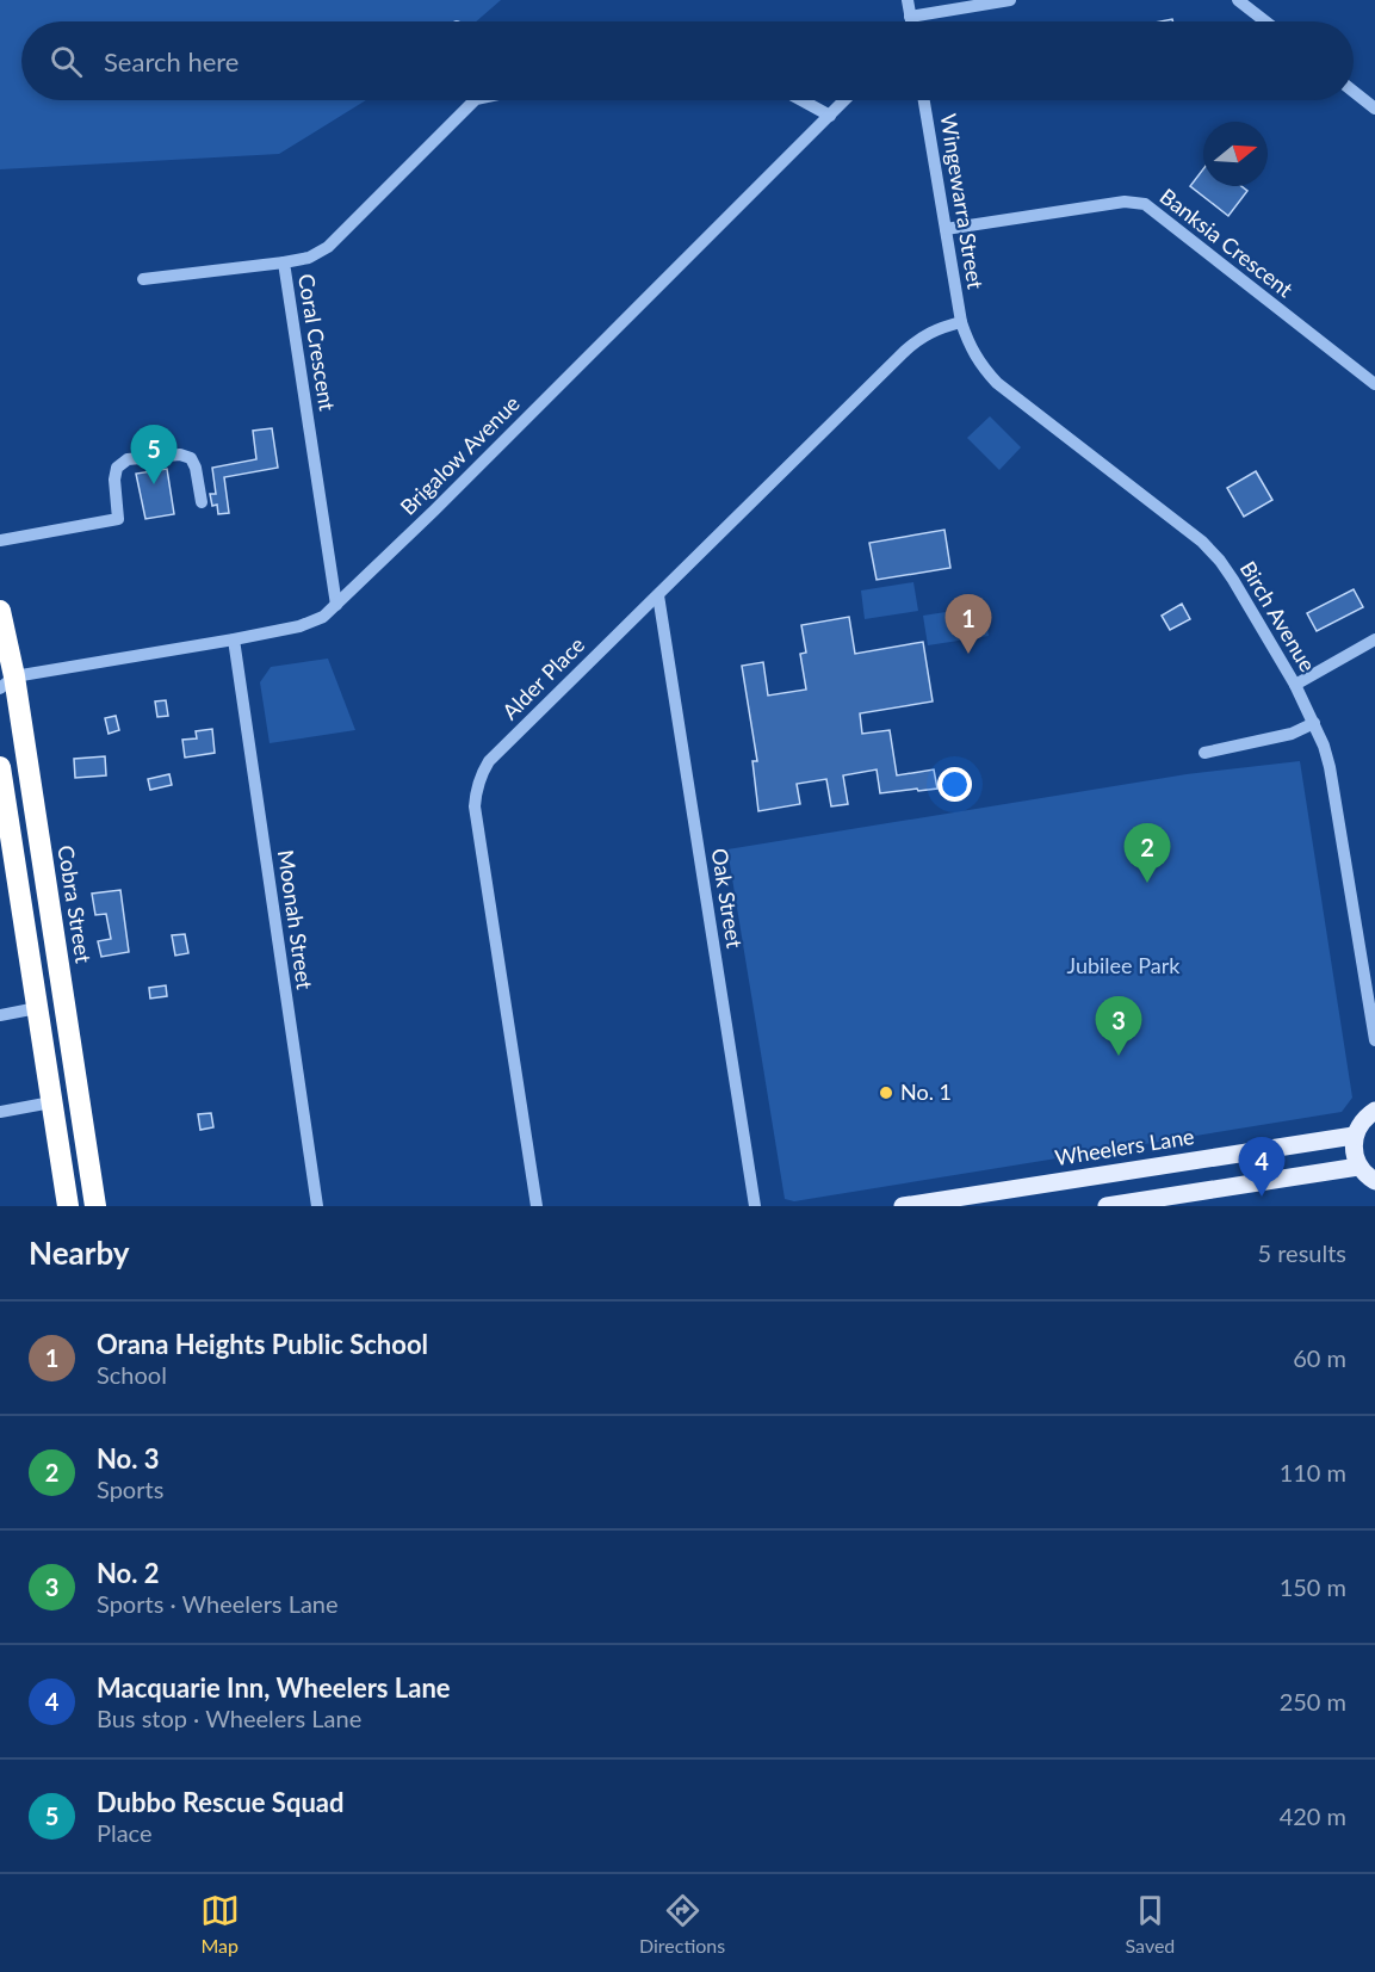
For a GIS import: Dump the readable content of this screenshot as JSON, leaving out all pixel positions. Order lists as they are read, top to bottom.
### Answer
{
  "streets": {
    "highway": ["Cobra Street"],
    "main road": ["Wheelers Lane"],
    "street": [
      "Wingewarra Street",
      "Banksia Crescent",
      "Coral Crescent",
      "Brigalow Avenue",
      "Birch Avenue",
      "Alder Place",
      "Oak Street",
      "Moonah Street"
    ]
  },
  "crossings": [
    ["Wingewarra Street", "Banksia Crescent"],
    ["Wingewarra Street", "Birch Avenue"],
    ["Wingewarra Street", "Alder Place"],
    ["Coral Crescent", "Brigalow Avenue"],
    ["Brigalow Avenue", "Cobra Street"],
    ["Brigalow Avenue", "Moonah Street"],
    ["Birch Avenue", "Alder Place"],
    ["Alder Place", "Oak Street"]
  ],
  "parks": ["Jubilee Park"],
  "places": ["No. 1"],
  "north": "right",
  "page": {
    "search": "Search here",
    "pins": [
      "5",
      "1",
      "2",
      "3",
      "4"
    ],
    "heading": ["Nearby", "5 results"],
    "list": [
      {
        "mark": "1",
        "name": "Orana Heights Public School",
        "note": "School",
        "value": "60 m"
      },
      {
        "mark": "2",
        "name": "No. 3",
        "note": "Sports",
        "value": "110 m"
      },
      {
        "mark": "3",
        "name": "No. 2",
        "note": "Sports · Wheelers Lane",
        "value": "150 m"
      },
      {
        "mark": "4",
        "name": "Macquarie Inn, Wheelers Lane",
        "note": "Bus stop · Wheelers Lane",
        "value": "250 m"
      },
      {
        "mark": "5",
        "name": "Dubbo Rescue Squad",
        "note": "Place",
        "value": "420 m"
      }
    ],
    "nav": ["Map", "Directions", "Saved"]
  }
}
